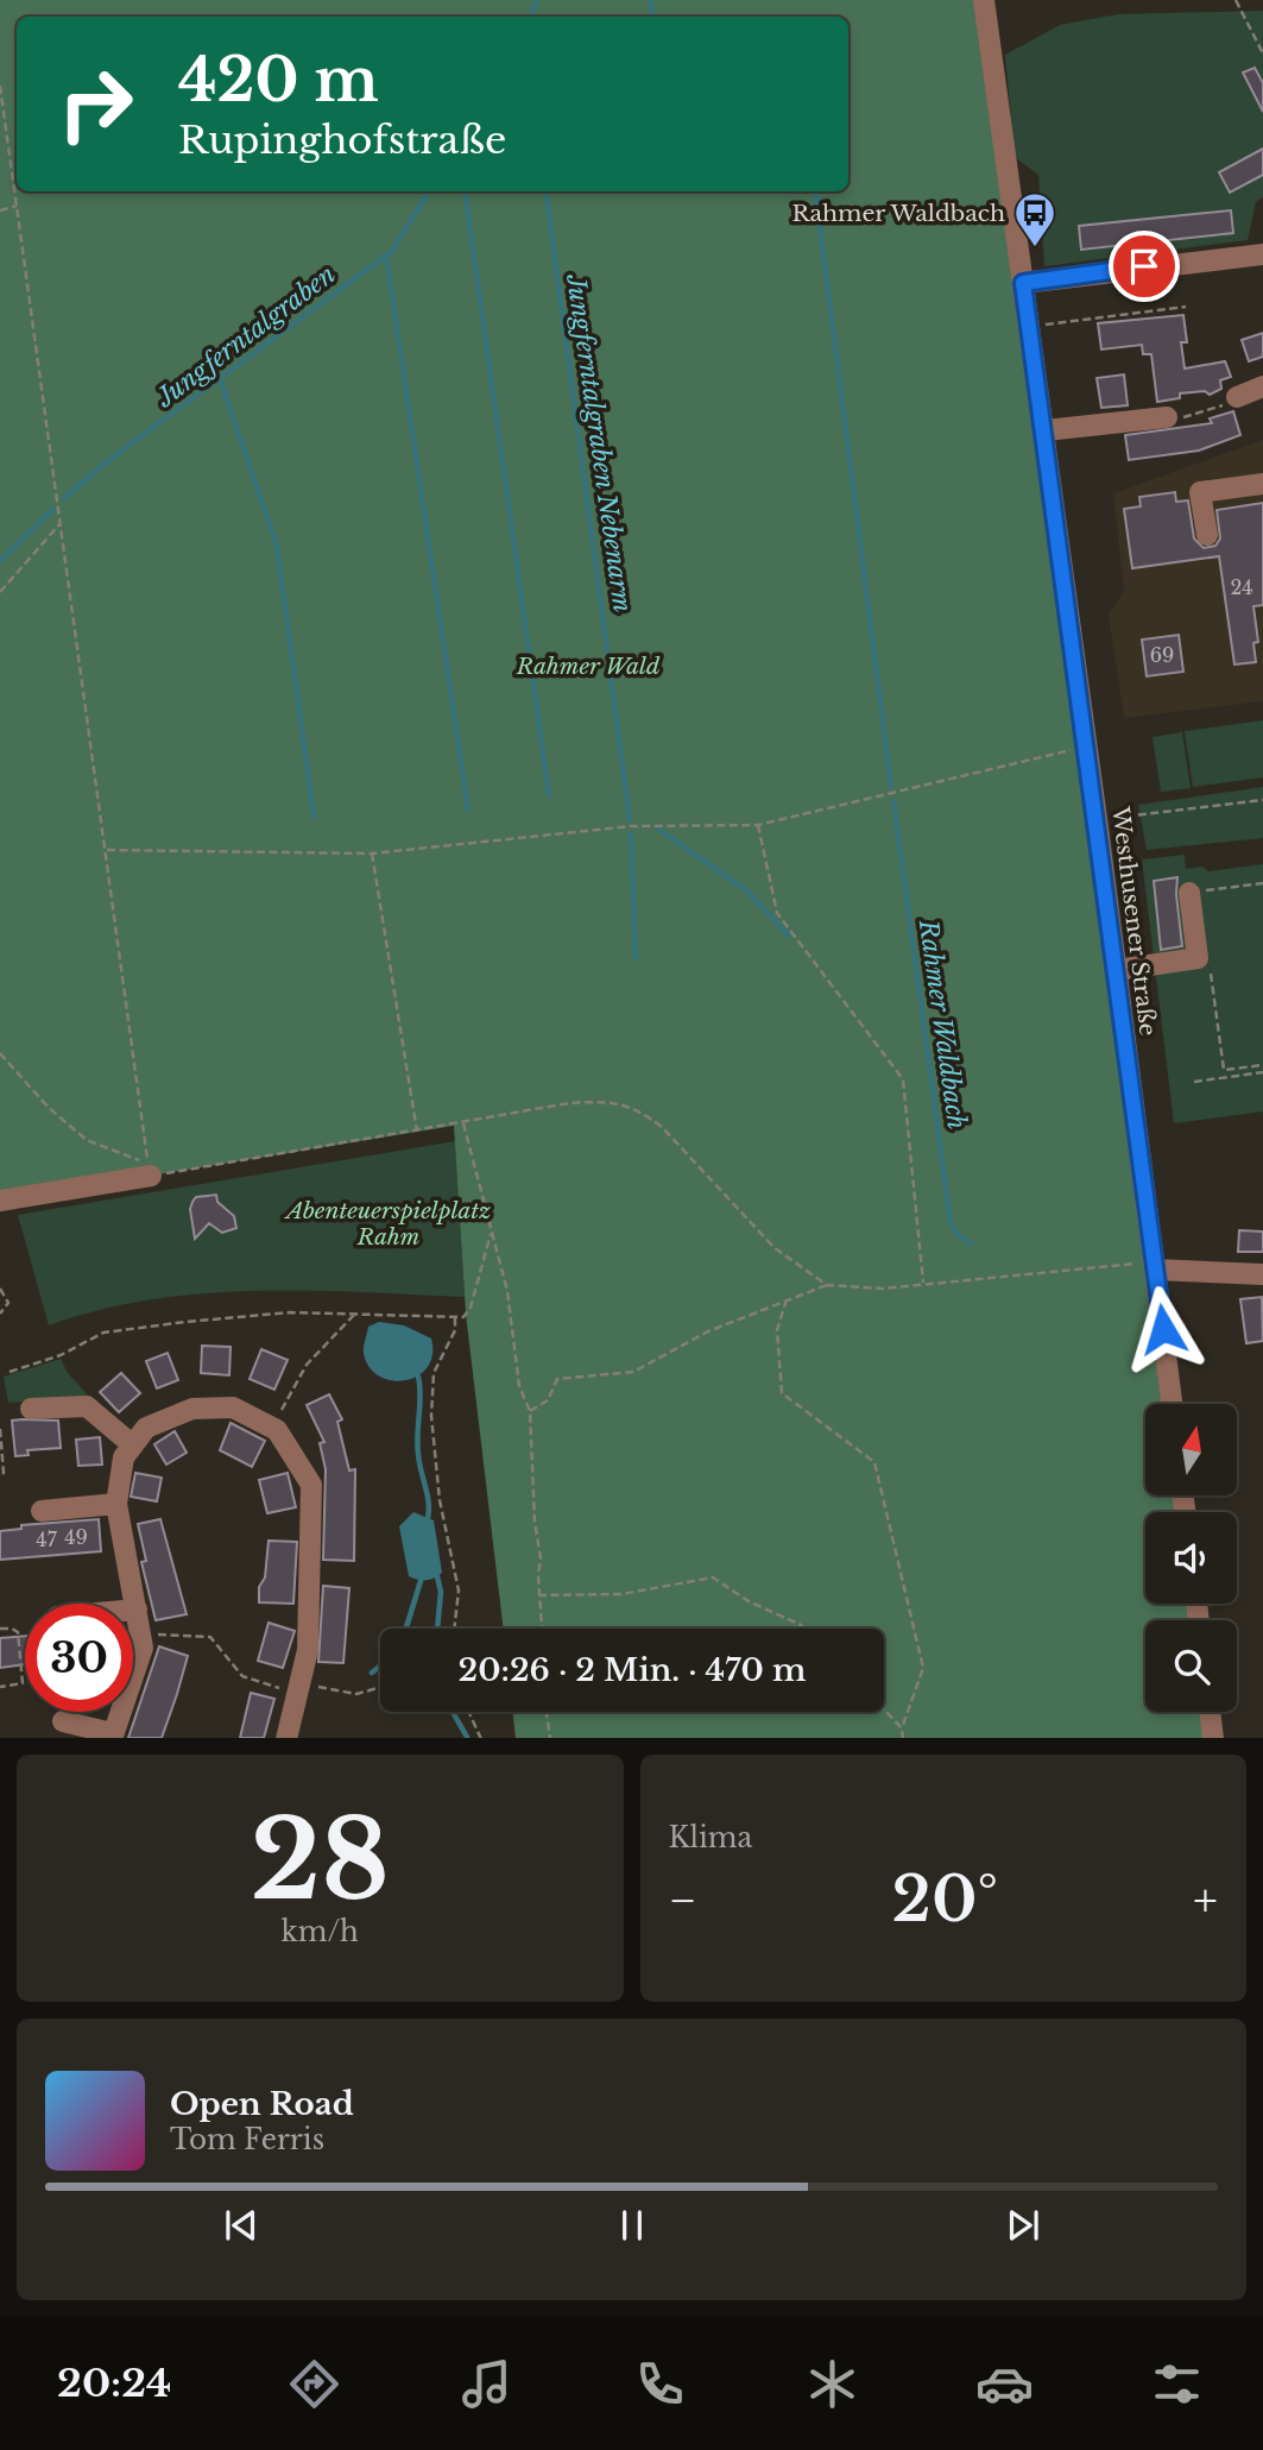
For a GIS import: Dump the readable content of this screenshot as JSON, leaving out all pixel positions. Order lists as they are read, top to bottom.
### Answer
{
  "streets": {
    "street": ["Westhusener Straße"]
  },
  "water": ["Jungferntalgraben", "Jungferntalgraben Nebenarm", "Rahmer Waldbach"],
  "parks": ["Rahmer Wald", "Abenteuerspielplatz Rahm"],
  "places": {
    "bus stop": ["Rahmer Waldbach"]
  },
  "house_numbers": [
    "24",
    "69",
    "49",
    "47"
  ],
  "north": "top",
  "page": {
    "turn": ["420 m", "Rupinghofstraße"],
    "limit": "30",
    "trip": "20:26 · 2 Min. · 470 m",
    "tile": [
      ["28", "km/h"],
      "Klima"
    ],
    "heat": ["−", "20°", "+"],
    "song": ["Open Road", "Tom Ferris"],
    "tabs": "20:24"
  }
}
